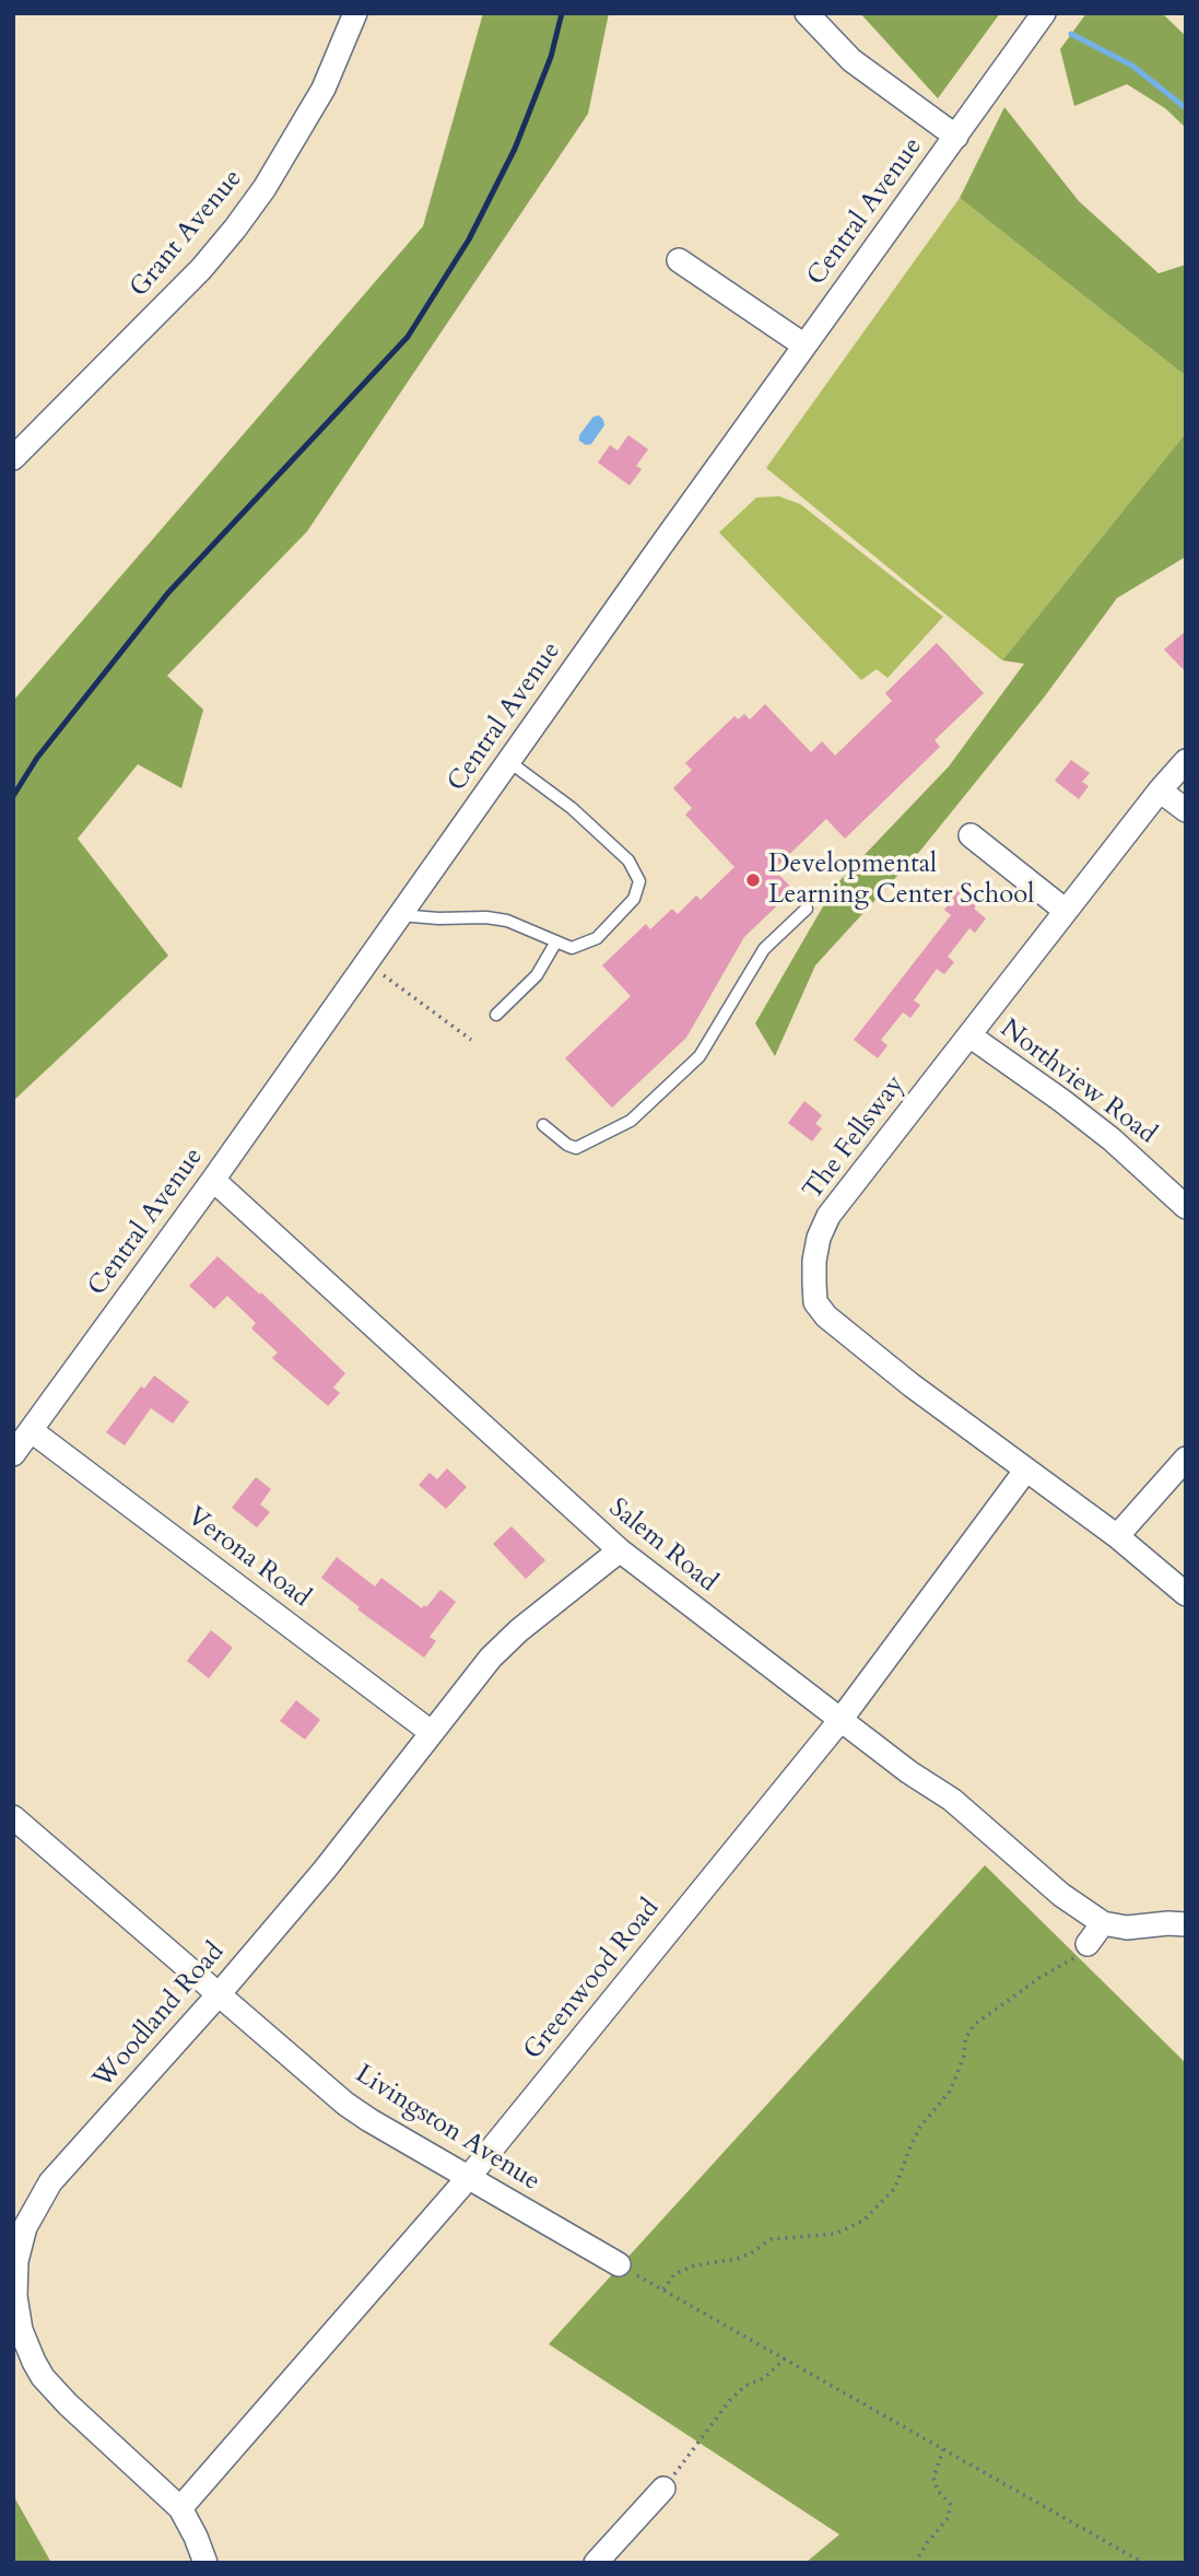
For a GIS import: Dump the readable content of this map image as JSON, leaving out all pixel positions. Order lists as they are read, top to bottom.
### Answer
{
  "streets": {
    "street": [
      "Central Avenue",
      "Grant Avenue",
      "Northview Road",
      "The Fellsway",
      "Salem Road",
      "Verona Road",
      "Greenwood Road",
      "Woodland Road",
      "Livingston Avenue"
    ]
  },
  "crossings": [
    ["Central Avenue", "Salem Road"],
    ["Central Avenue", "Verona Road"],
    ["Northview Road", "The Fellsway"],
    ["The Fellsway", "Greenwood Road"],
    ["Salem Road", "Greenwood Road"],
    ["Salem Road", "Woodland Road"],
    ["Verona Road", "Woodland Road"],
    ["Greenwood Road", "Woodland Road"],
    ["Greenwood Road", "Livingston Avenue"],
    ["Woodland Road", "Livingston Avenue"]
  ],
  "places": ["Developmental Learning Center School"]
}
